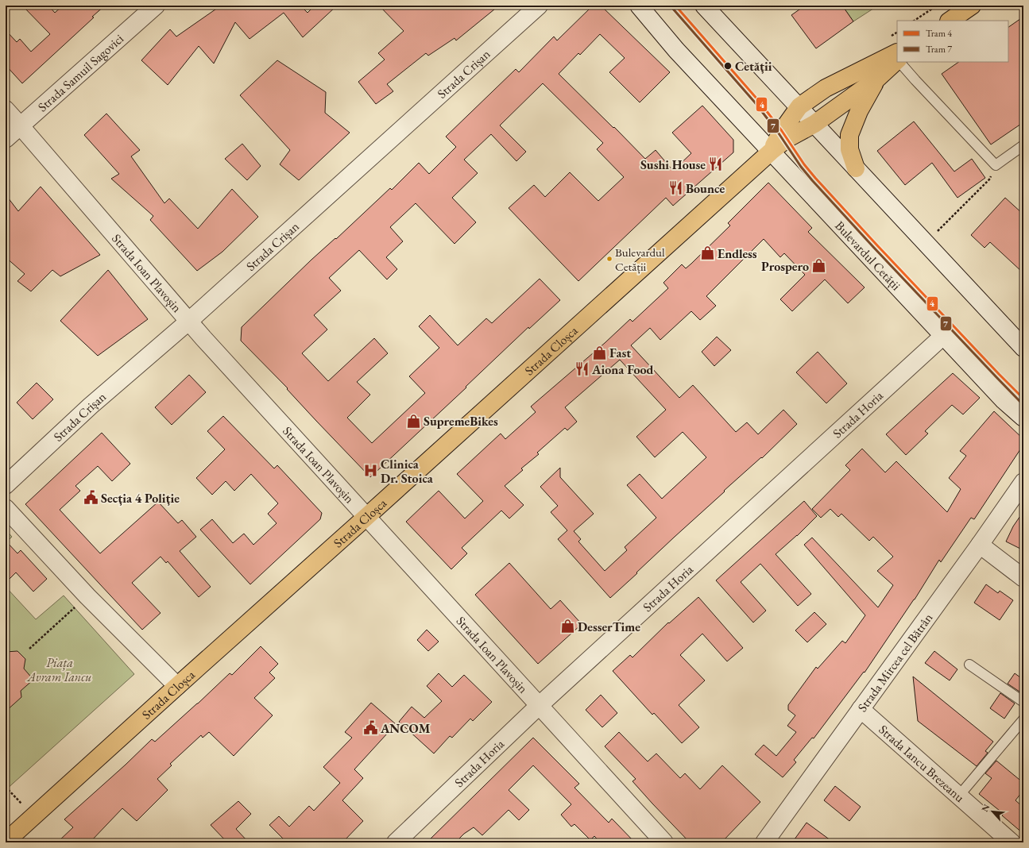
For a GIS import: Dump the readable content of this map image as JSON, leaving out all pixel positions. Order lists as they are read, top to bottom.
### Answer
{
  "streets": {
    "main road": ["Strada Cloșca"],
    "street": [
      "Strada Samuil Sagovici",
      "Strada Crișan",
      "Bulevardul Cetății",
      "Strada Ioan Plavoșin",
      "Strada Horia",
      "Strada Mircea cel Bătrân",
      "Strada Iancu Brezeanu"
    ]
  },
  "crossings": [
    ["Strada Samuil Sagovici", "Strada Ioan Plavoșin"],
    ["Strada Crișan", "Strada Ioan Plavoșin"],
    ["Bulevardul Cetății", "Strada Cloșca"],
    ["Bulevardul Cetății", "Strada Horia"],
    ["Strada Ioan Plavoșin", "Strada Cloșca"],
    ["Strada Ioan Plavoșin", "Strada Horia"],
    ["Strada Mircea cel Bătrân", "Strada Iancu Brezeanu"]
  ],
  "parks": ["Piața Avram Iancu"],
  "places": {
    "other": ["Cetății", "Bulevardul Cetății"],
    "restaurant": ["Sushi House", "Bounce", "Aiona Food"],
    "shop": [
      "Endless",
      "Prospero",
      "Fast",
      "SupremeBikes",
      "DesserTime"
    ],
    "hospital": ["Clinica Dr. Stoica"],
    "public building": ["Secția 4 Poliție", "ANCOM"]
  },
  "lines": ["tram line 4", "tram line 7"],
  "legend": ["Tram 4", "Tram 7"],
  "north": "top left"
}
